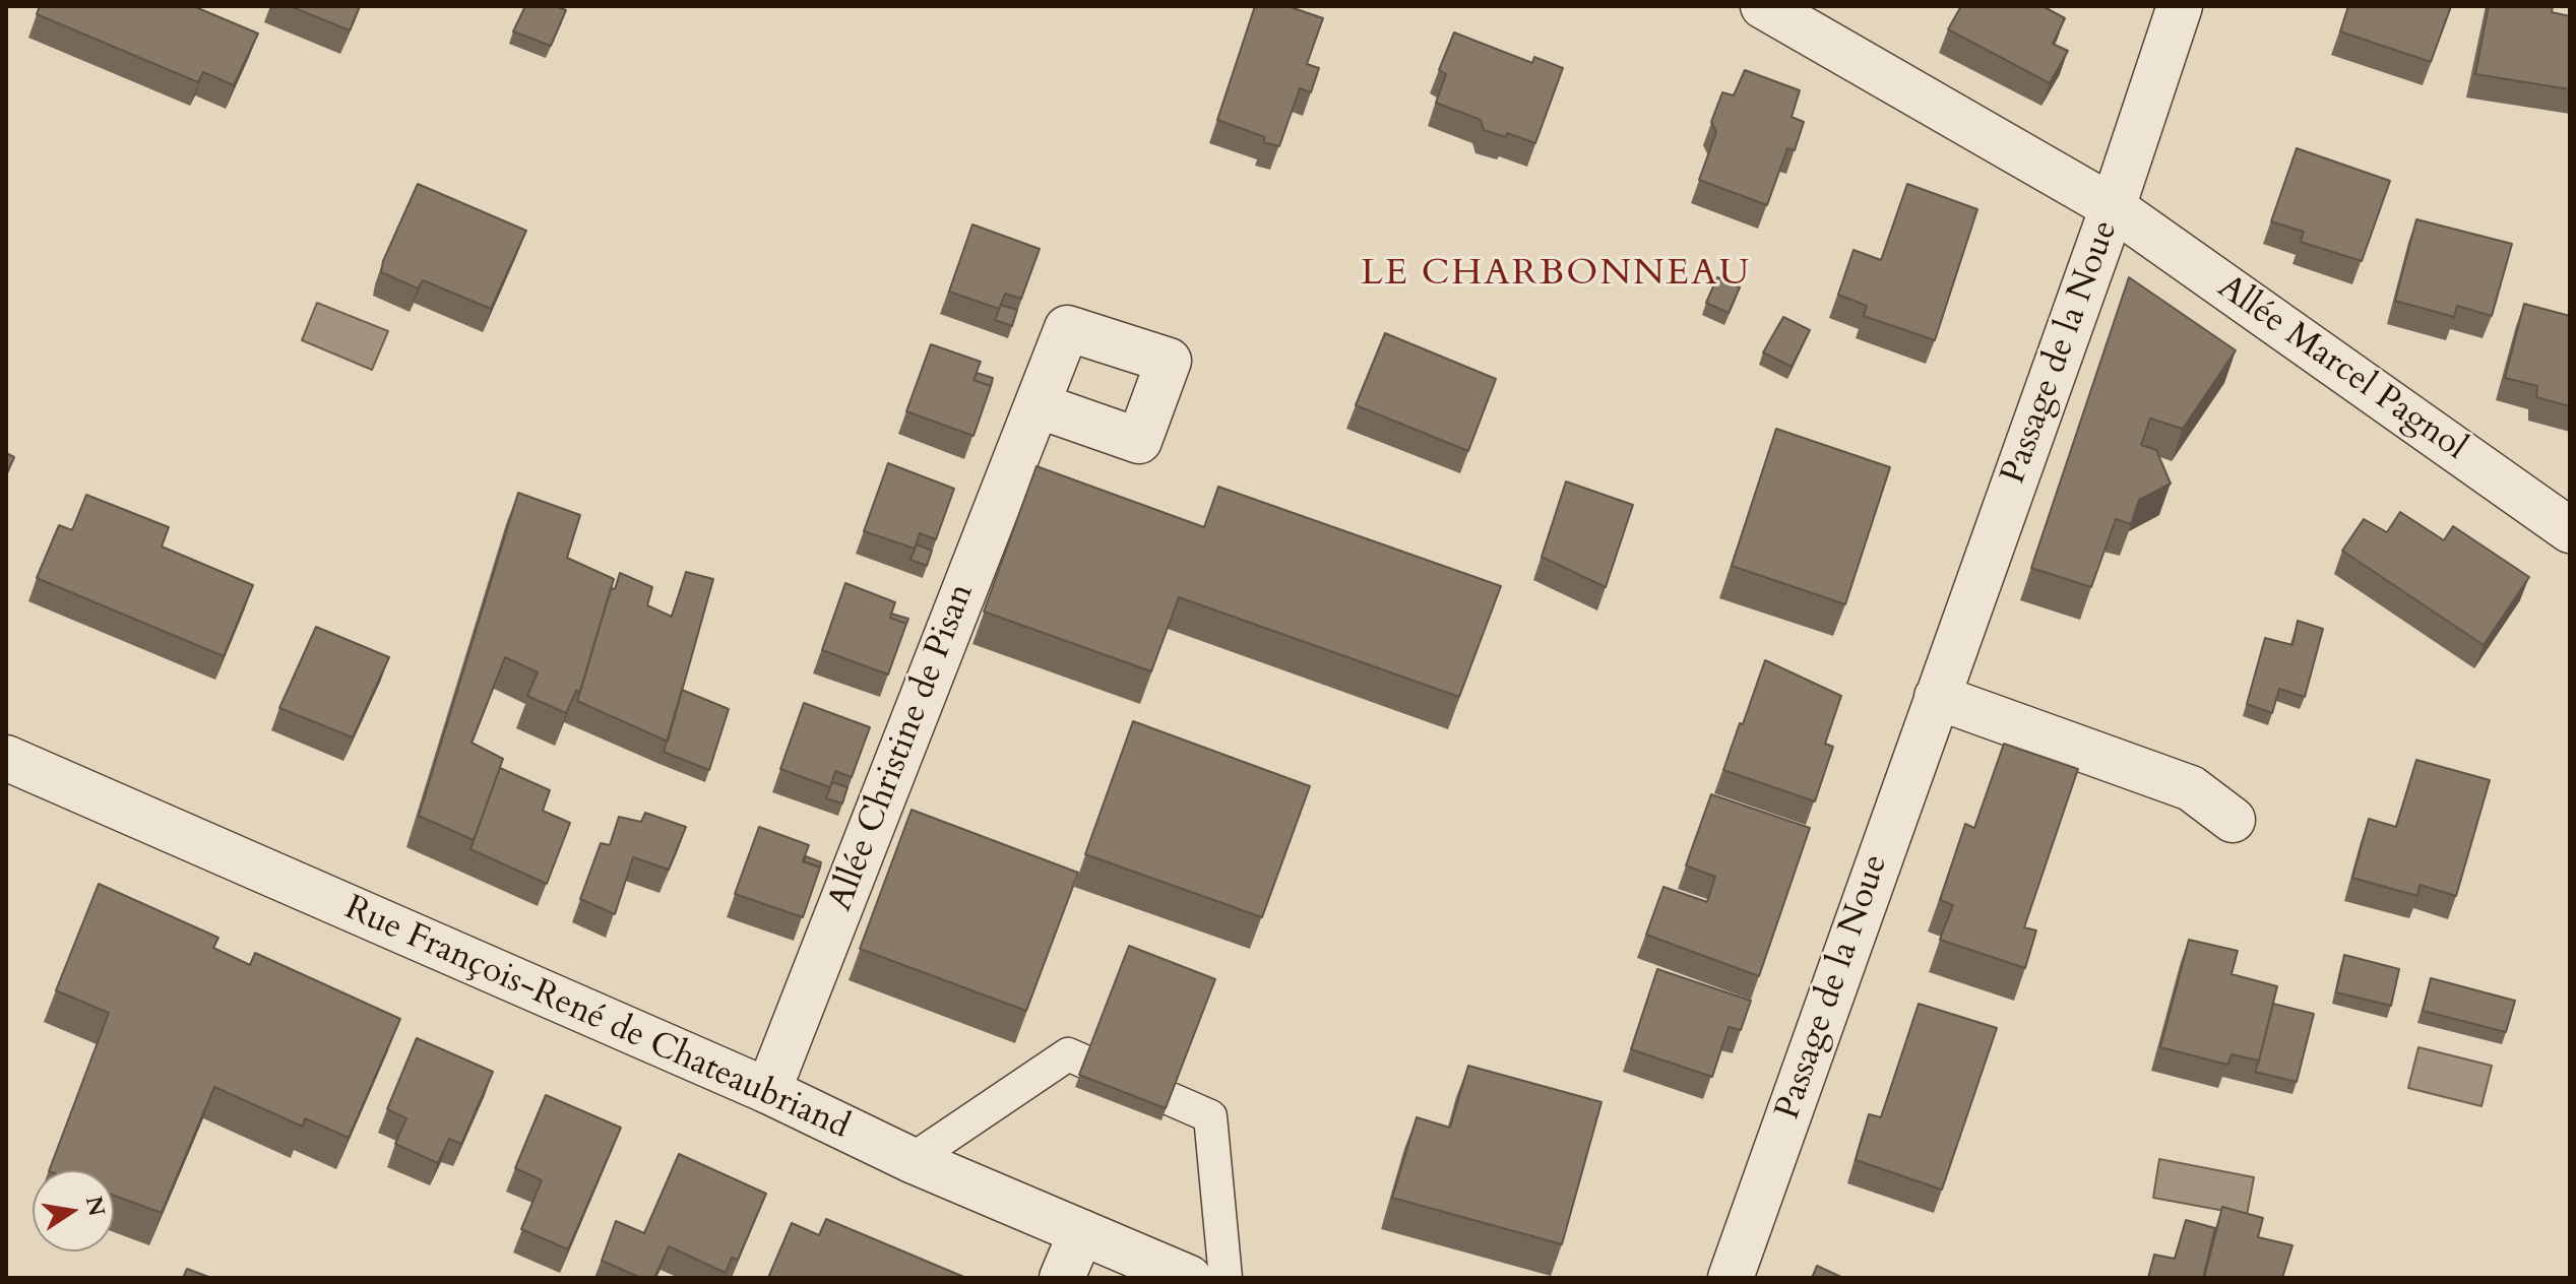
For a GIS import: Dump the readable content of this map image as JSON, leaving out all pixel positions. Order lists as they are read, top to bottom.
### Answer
{
  "streets": {
    "street": [
      "Passage de la Noue",
      "Allée Marcel Pagnol",
      "Allée Christine de Pisan",
      "Rue François-René de Chateaubriand"
    ]
  },
  "crossings": [
    ["Passage de la Noue", "Allée Marcel Pagnol"],
    ["Allée Christine de Pisan", "Rue François-René de Chateaubriand"]
  ],
  "districts": ["LE CHARBONNEAU"],
  "north": "right"
}
